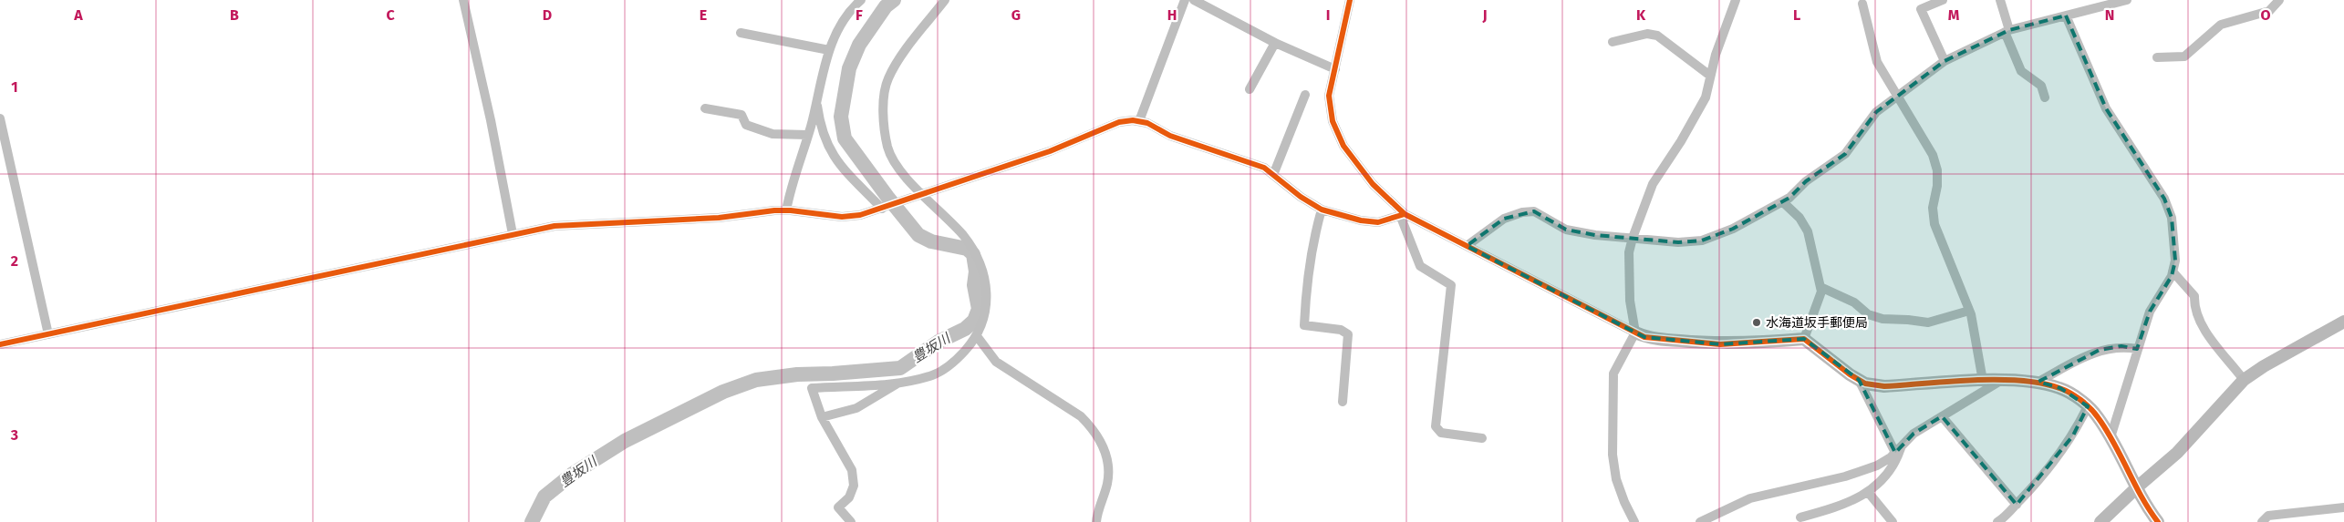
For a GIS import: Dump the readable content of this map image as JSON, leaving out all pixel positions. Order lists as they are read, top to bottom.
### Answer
{
  "water": ["豊坂川"],
  "places": ["水海道坂手郵便局"],
  "grid": {
    "columns": [
      "A",
      "B",
      "C",
      "D",
      "E",
      "F",
      "G",
      "H",
      "I",
      "J",
      "K",
      "L",
      "M",
      "N",
      "O"
    ],
    "rows": ["1", "2", "3"]
  }
}
